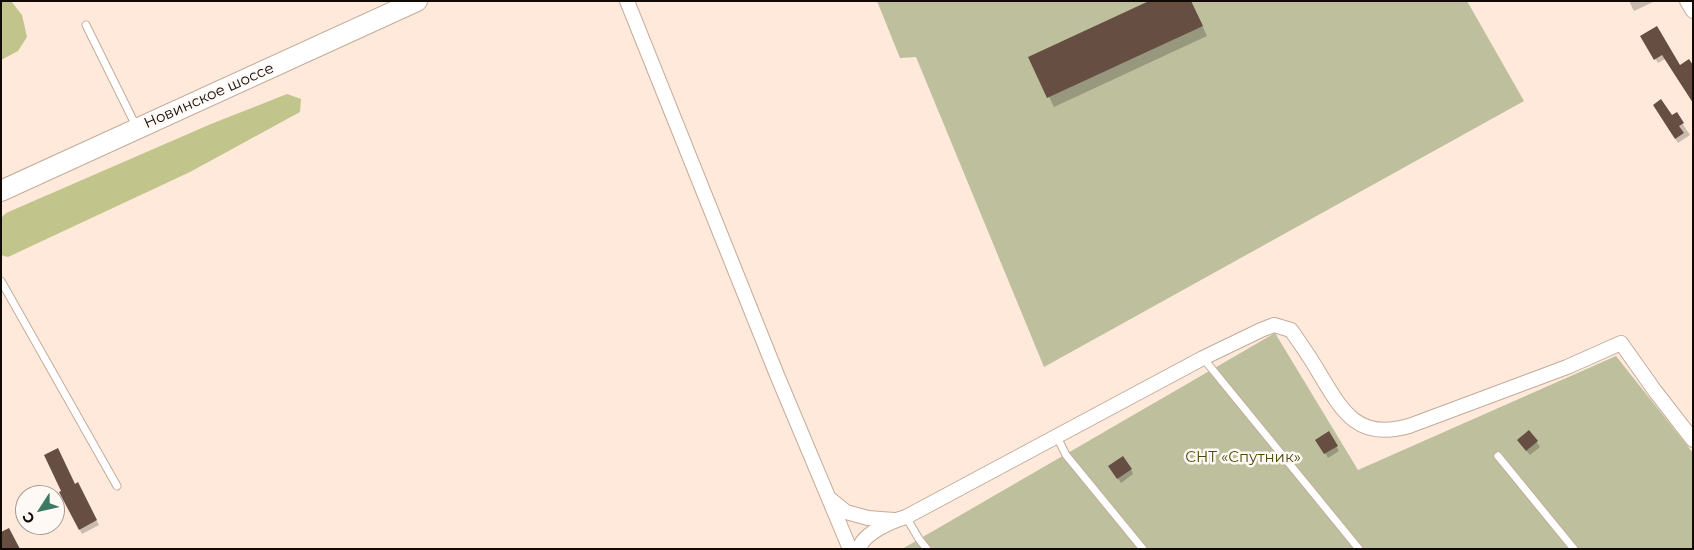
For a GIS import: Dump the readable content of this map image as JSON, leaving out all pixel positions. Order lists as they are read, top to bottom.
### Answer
{
  "streets": {
    "main road": ["Новинское шоссе"]
  },
  "parks": ["СНТ «Спутник»"],
  "north": "bottom left"
}
